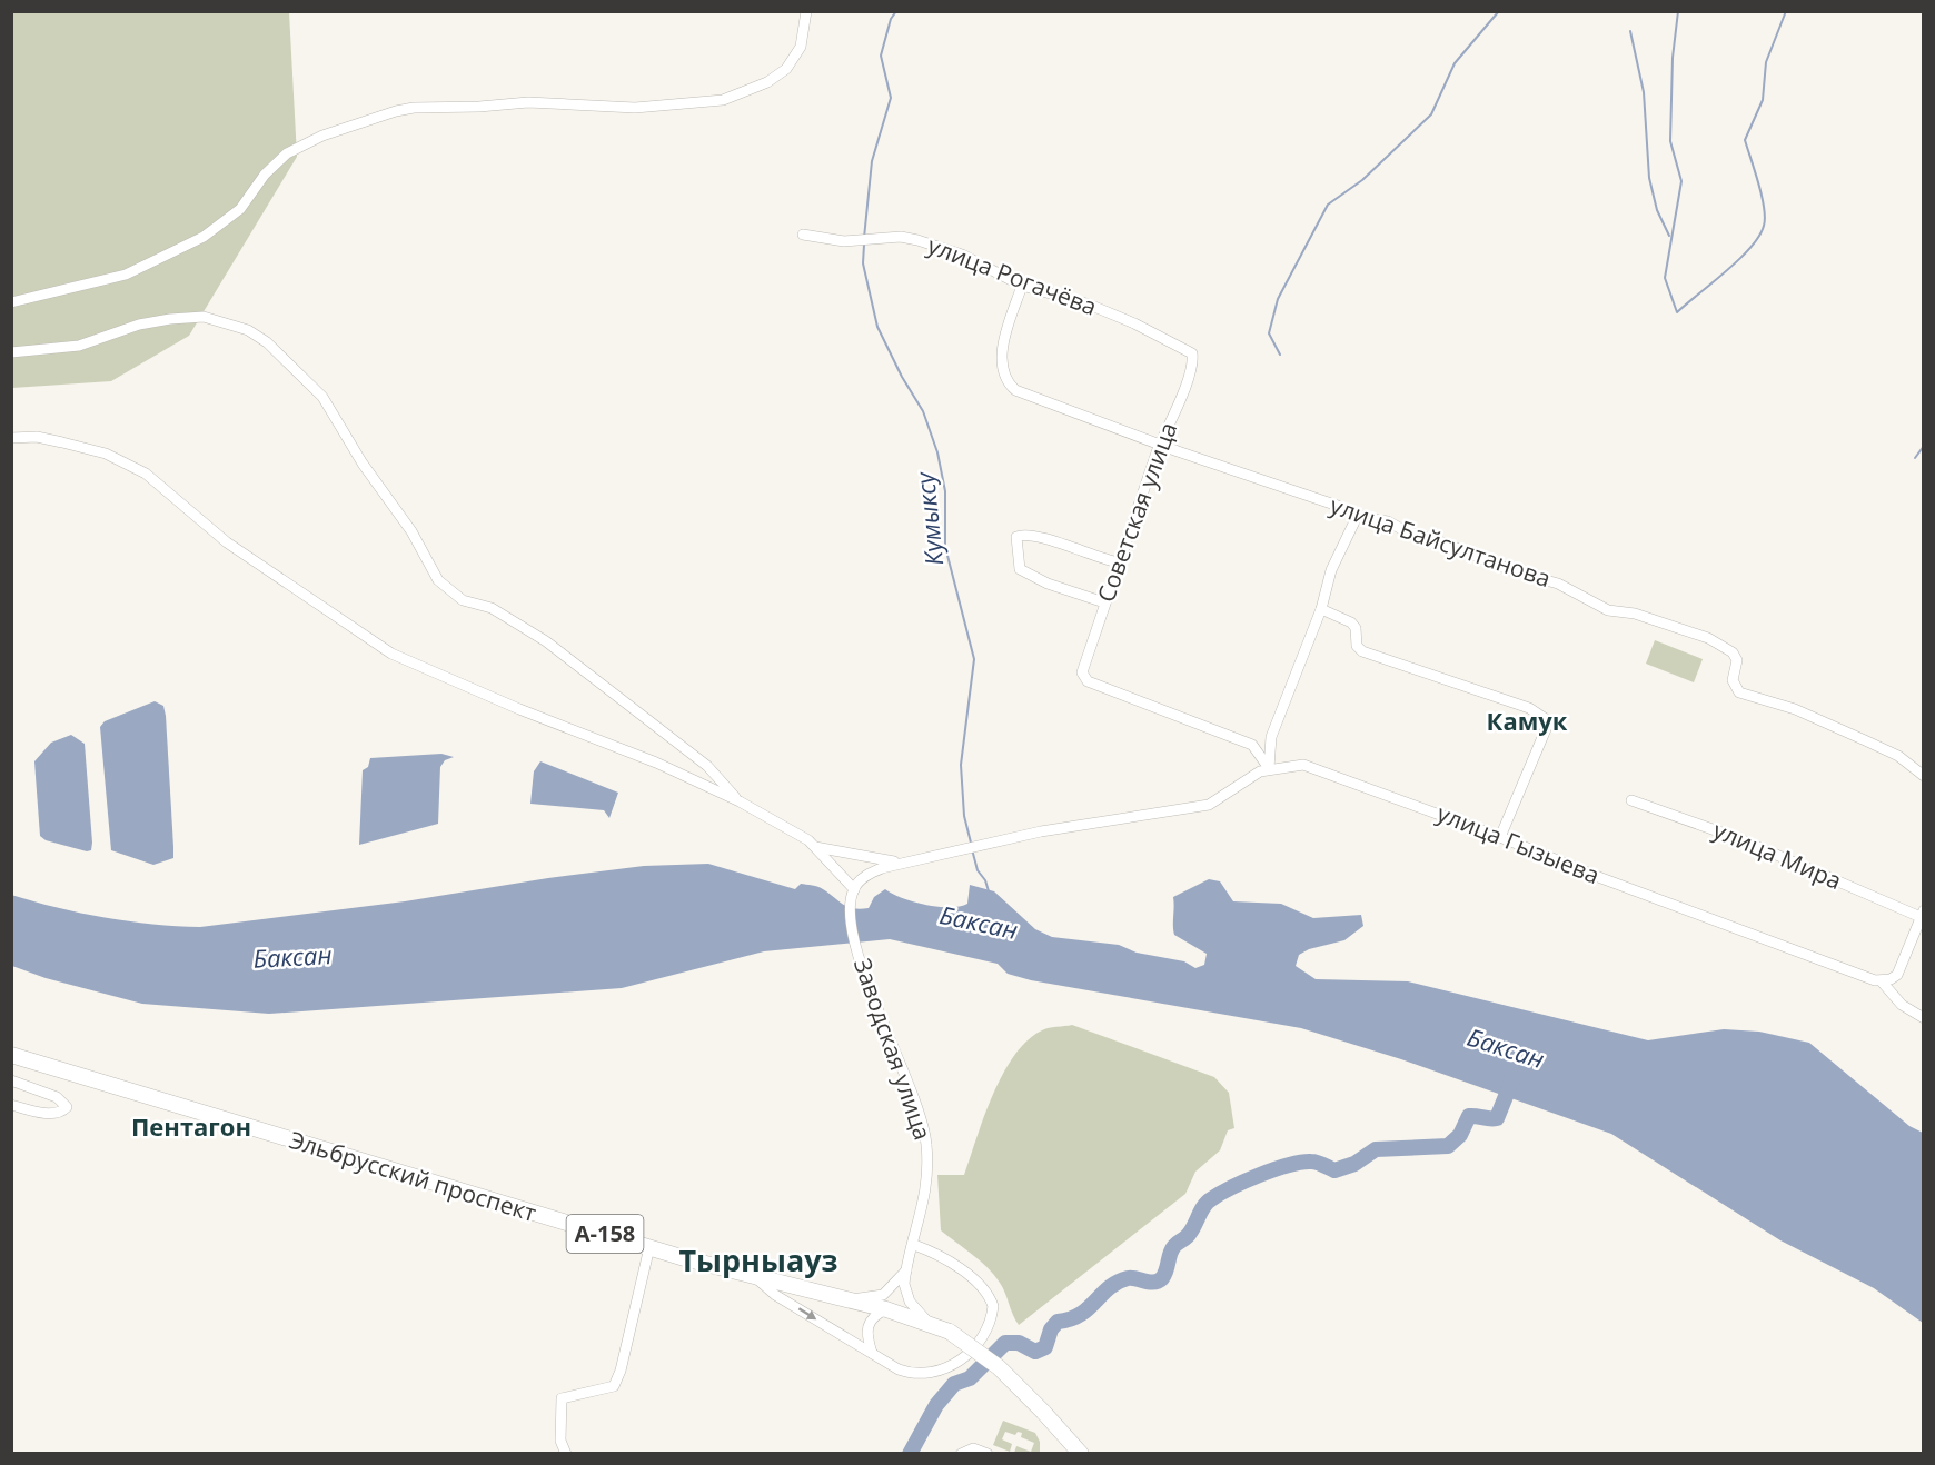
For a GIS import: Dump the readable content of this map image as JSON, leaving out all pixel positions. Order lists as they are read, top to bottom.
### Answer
{
  "streets": {
    "main road": ["Эльбрусский проспект", "А-158"],
    "street": [
      "улица Рогачёва",
      "Советская улица",
      "улица Байсултанова",
      "улица Гызыева",
      "улица Мира",
      "Заводская улица"
    ]
  },
  "crossings": [
    ["улица Рогачёва", "Советская улица"],
    ["улица Рогачёва", "улица Байсултанова"],
    ["Советская улица", "улица Байсултанова"],
    ["Советская улица", "улица Гызыева"]
  ],
  "districts": ["Камук", "Пентагон", "Тырныауз"],
  "water": ["Кумыксу", "Баксан"]
}
